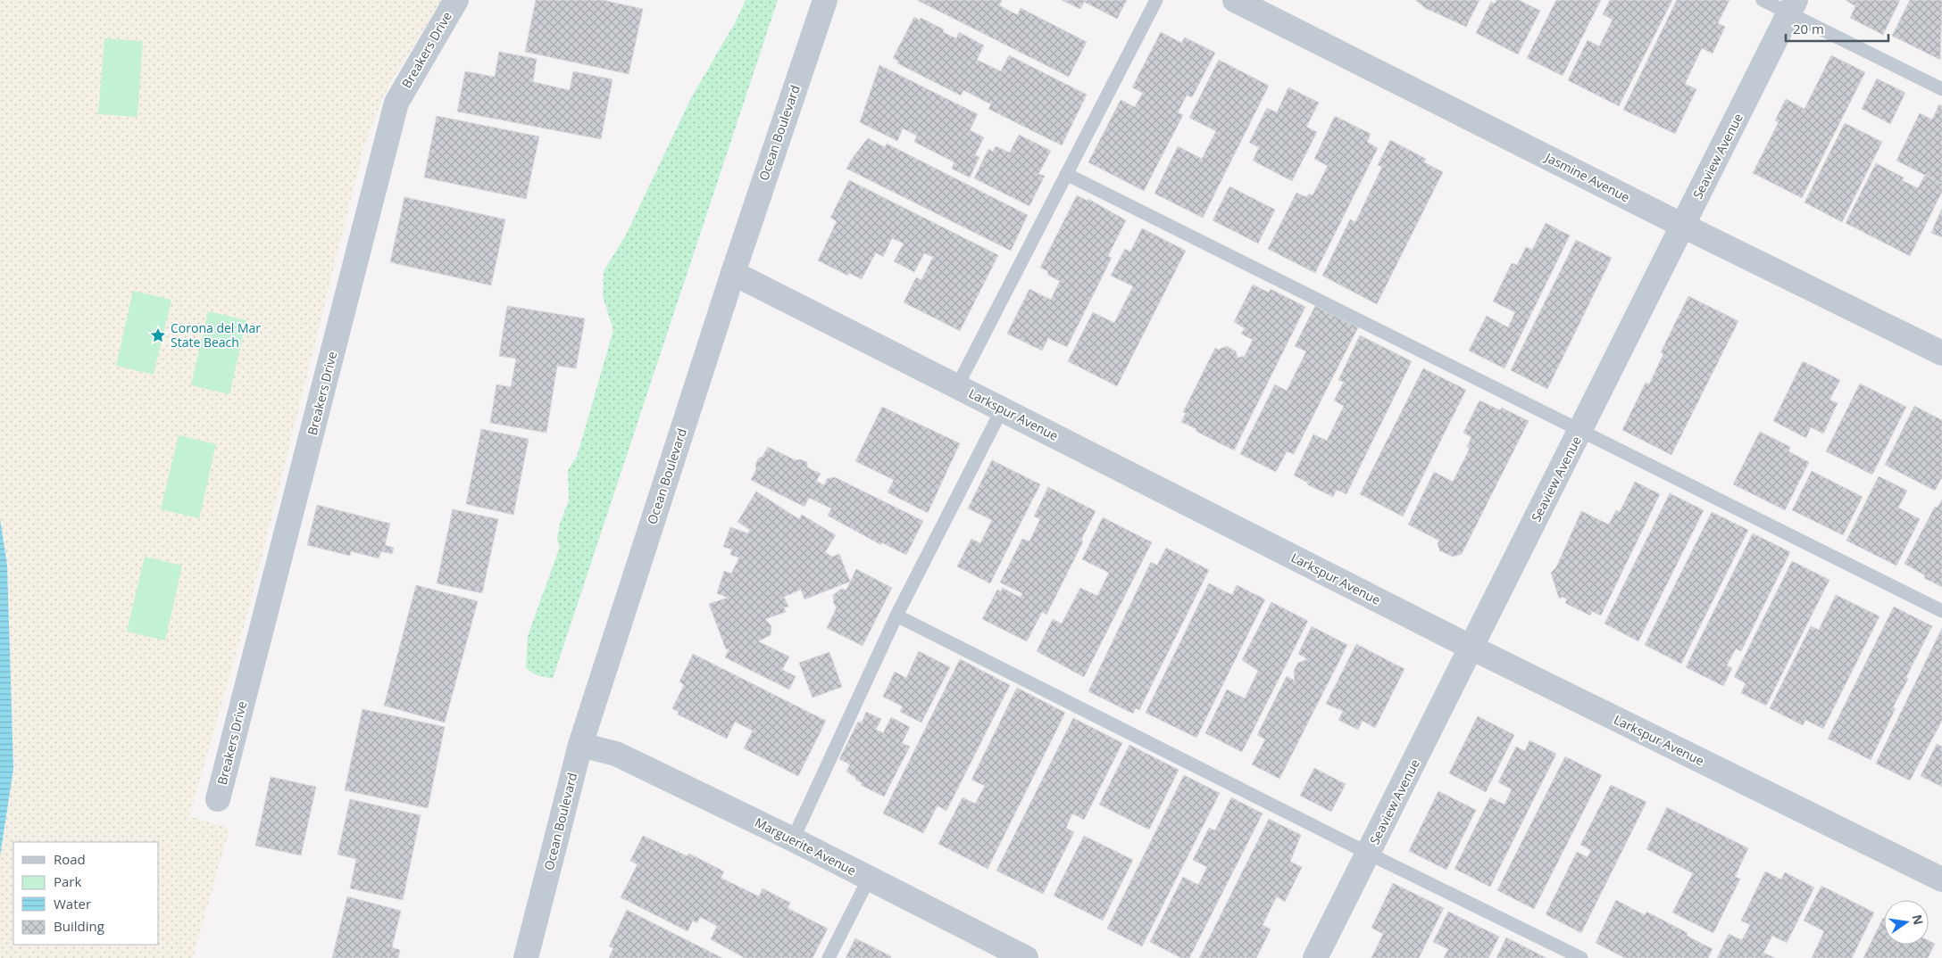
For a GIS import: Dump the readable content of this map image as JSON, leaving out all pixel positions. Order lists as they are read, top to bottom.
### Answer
{
  "streets": {
    "street": [
      "Breakers Drive",
      "Ocean Boulevard",
      "Seaview Avenue",
      "Jasmine Avenue",
      "Larkspur Avenue",
      "Marguerite Avenue"
    ]
  },
  "crossings": [
    ["Ocean Boulevard", "Larkspur Avenue"],
    ["Ocean Boulevard", "Marguerite Avenue"],
    ["Seaview Avenue", "Jasmine Avenue"],
    ["Seaview Avenue", "Larkspur Avenue"]
  ],
  "places": {
    "place": ["Corona del Mar State Beach"]
  },
  "legend": [
    "Road",
    "Park",
    "Water",
    "Building"
  ],
  "scale_bar": "20 m",
  "north": "right"
}
